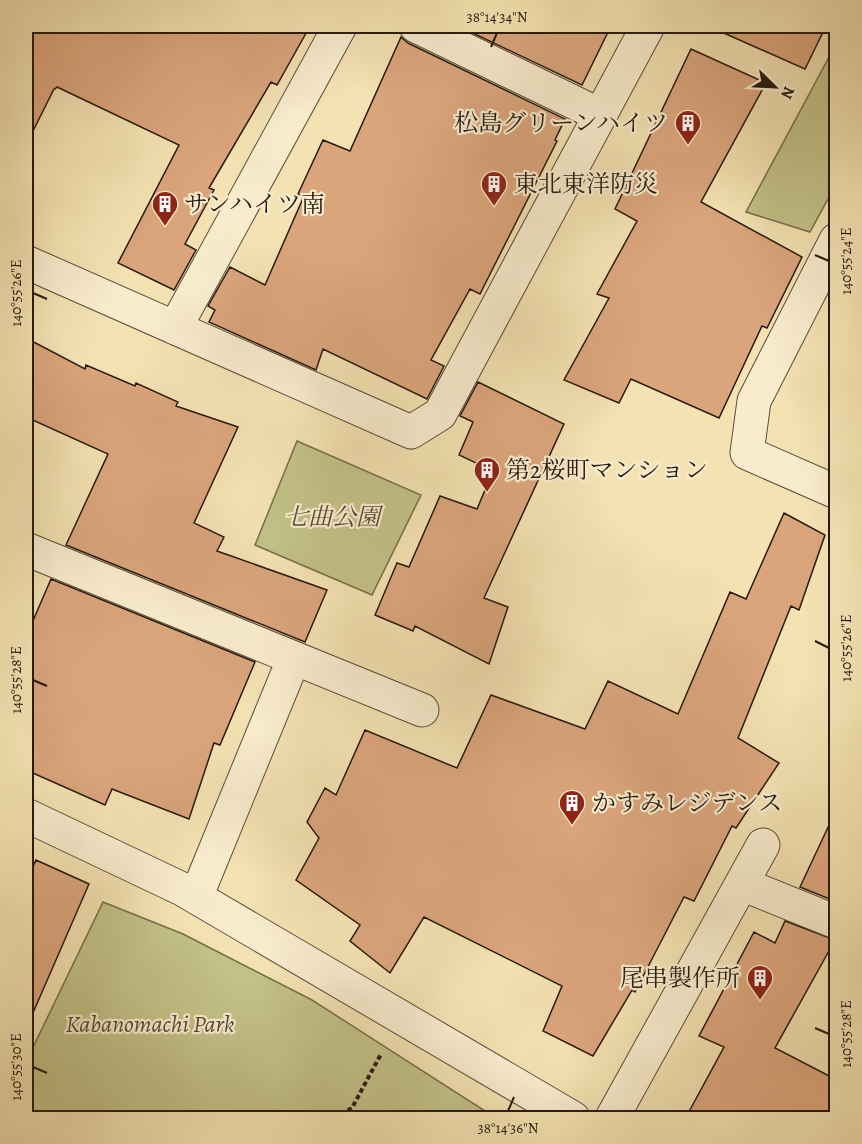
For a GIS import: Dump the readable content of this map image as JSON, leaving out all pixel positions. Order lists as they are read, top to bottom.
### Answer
{
  "parks": ["七曲公園", "Kabanomachi Park"],
  "places": {
    "building": [
      "松島グリーンハイツ",
      "東北東洋防災",
      "サンハイツ南",
      "第2桜町マンション",
      "かすみレジデンス",
      "尾串製作所"
    ]
  },
  "north": "bottom right",
  "coordinates": [
    "38°14'34\"N",
    "140°55'24\"E",
    "140°55'26\"E",
    "140°55'28\"E",
    "140°55'30\"E",
    "38°14'36\"N"
  ]
}
